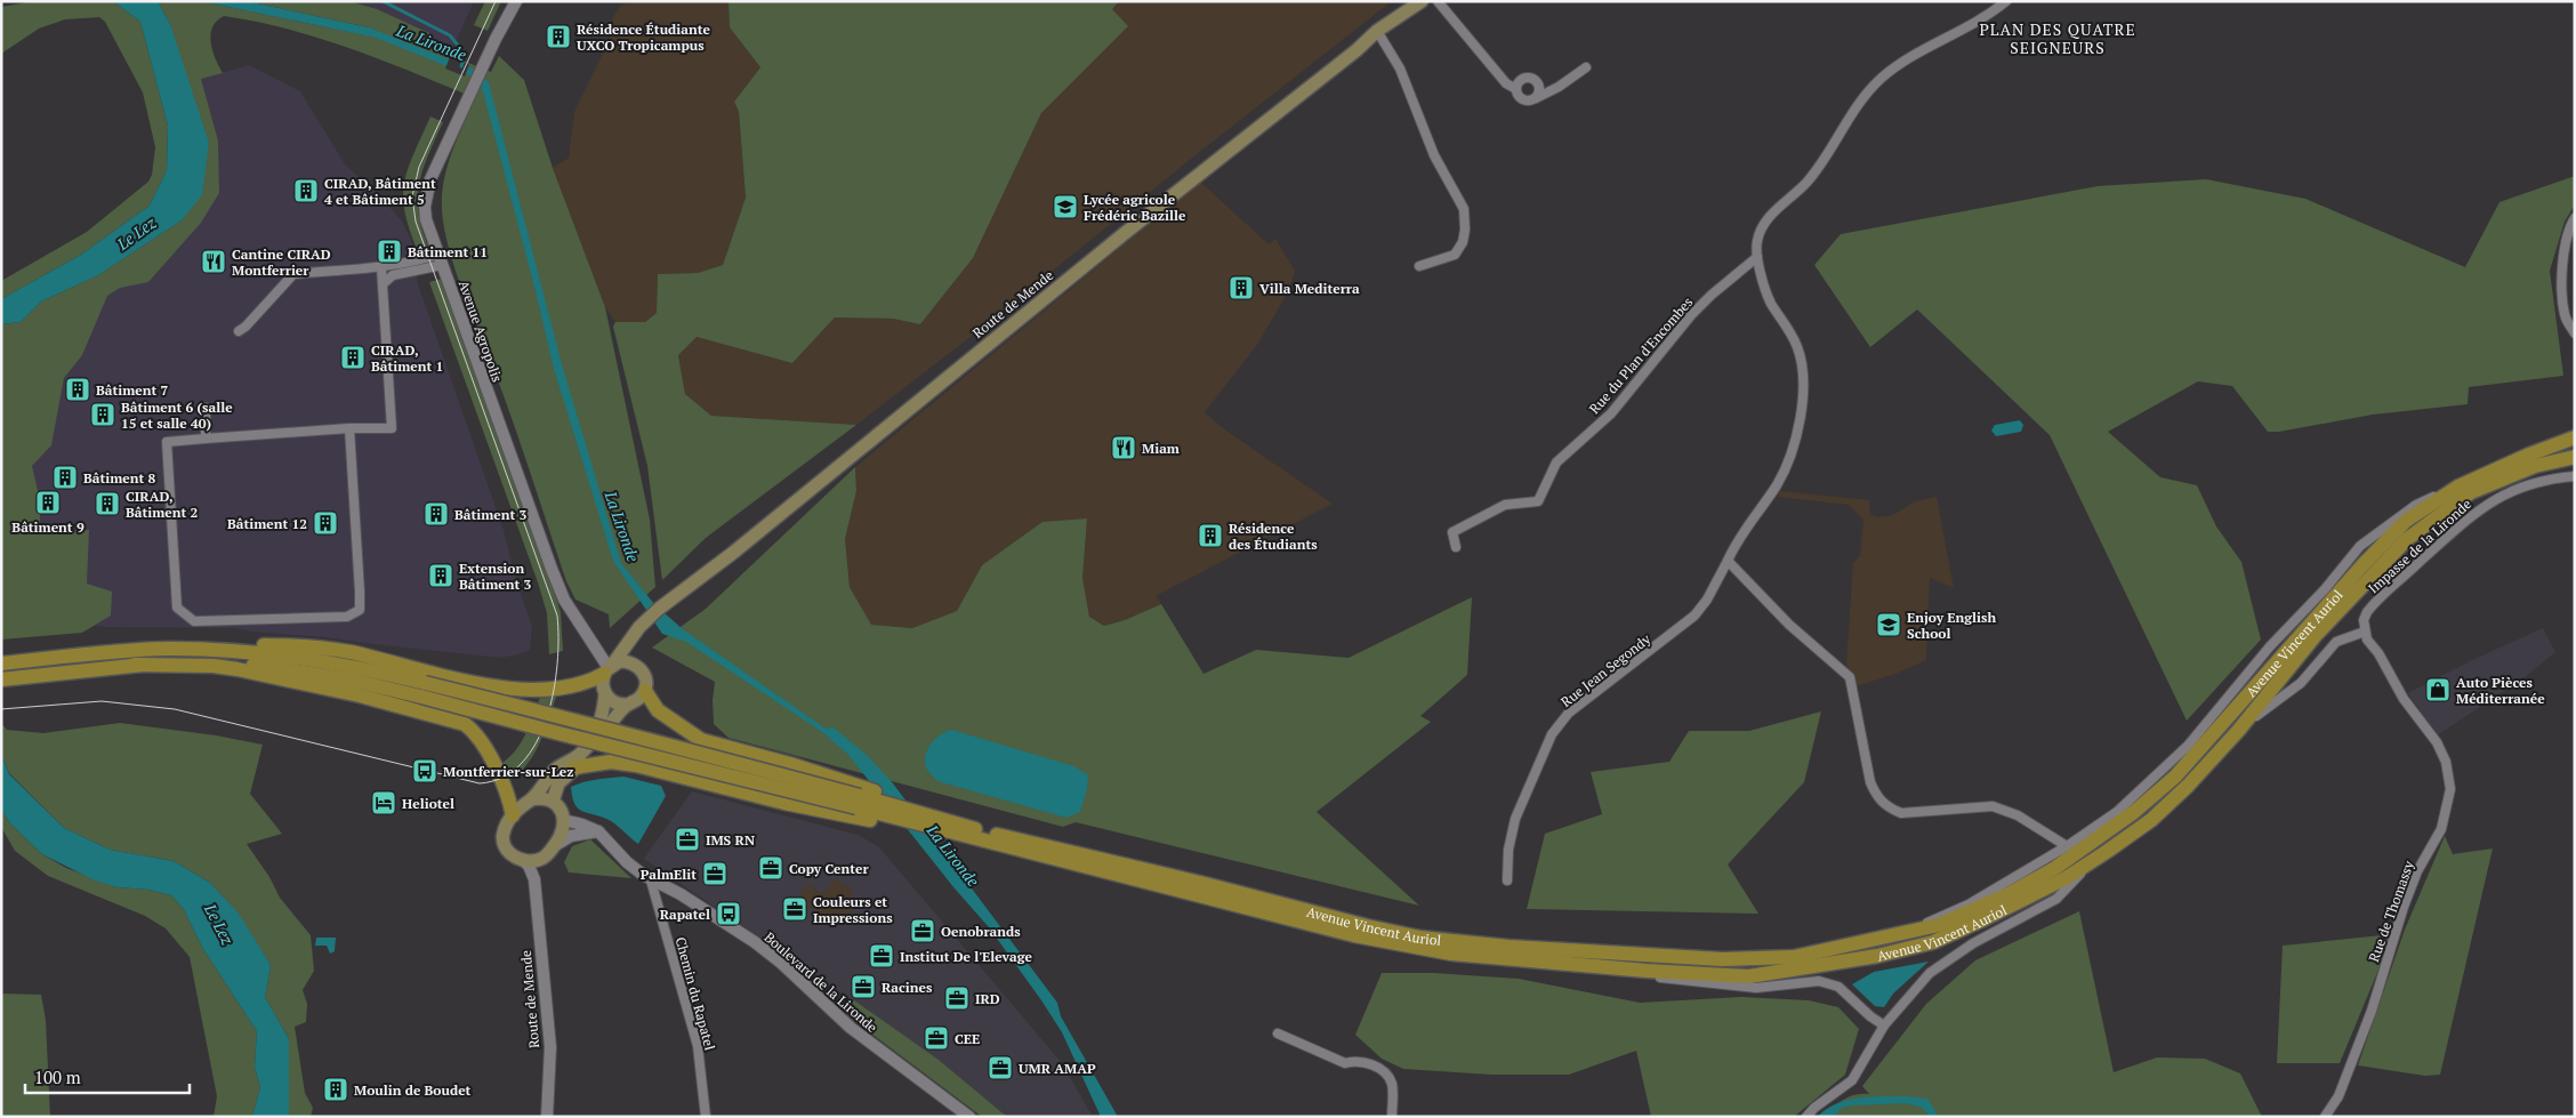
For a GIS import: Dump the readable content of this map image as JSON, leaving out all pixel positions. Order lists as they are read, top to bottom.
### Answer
{
  "streets": {
    "main road": ["Route de Mende", "Avenue Vincent Auriol"],
    "street": [
      "Avenue Agropolis",
      "Rue du Plan d'Encombes",
      "Impasse de la Lironde",
      "Rue Jean Segondy",
      "Rue de Thomassy",
      "Boulevard de la Lironde",
      "Chemin du Rapatel"
    ]
  },
  "crossings": [
    ["Route de Mende", "Avenue Agropolis"],
    ["Rue du Plan d'Encombes", "Rue Jean Segondy"],
    ["Impasse de la Lironde", "Avenue Vincent Auriol"],
    ["Impasse de la Lironde", "Rue de Thomassy"],
    ["Avenue Vincent Auriol", "Rue de Thomassy"],
    ["Boulevard de la Lironde", "Chemin du Rapatel"]
  ],
  "districts": ["PLAN DES QUATRE SEIGNEURS"],
  "water": ["La Lironde", "Le Lez"],
  "places": {
    "building": [
      "Résidence Étudiante UXCO Tropicampus",
      "CIRAD, Bâtiment 4 et Bâtiment 5",
      "Bâtiment 11",
      "Villa Mediterra",
      "CIRAD, Bâtiment 1",
      "Bâtiment 7",
      "Bâtiment 6 (salle 15 et salle 40)",
      "Bâtiment 8",
      "Bâtiment 9",
      "CIRAD, Bâtiment 2",
      "Bâtiment 3",
      "Bâtiment 12",
      "Résidence des Étudiants",
      "Extension Bâtiment 3",
      "Moulin de Boudet"
    ],
    "school or university": ["Lycée agricole Frédéric Bazille", "Enjoy English School"],
    "restaurant": ["Cantine CIRAD Montferrier", "Miam"],
    "shop": ["Auto Pièces Méditerranée"],
    "bus stop": ["Montferrier-sur-Lez", "Rapatel"],
    "hotel": ["Heliotel"],
    "office": [
      "IMS RN",
      "Copy Center",
      "PalmElit",
      "Couleurs et Impressions",
      "Oenobrands",
      "Institut De l'Elevage",
      "Racines",
      "IRD",
      "CEE",
      "UMR AMAP"
    ]
  },
  "scale_bar": "100 m"
}
